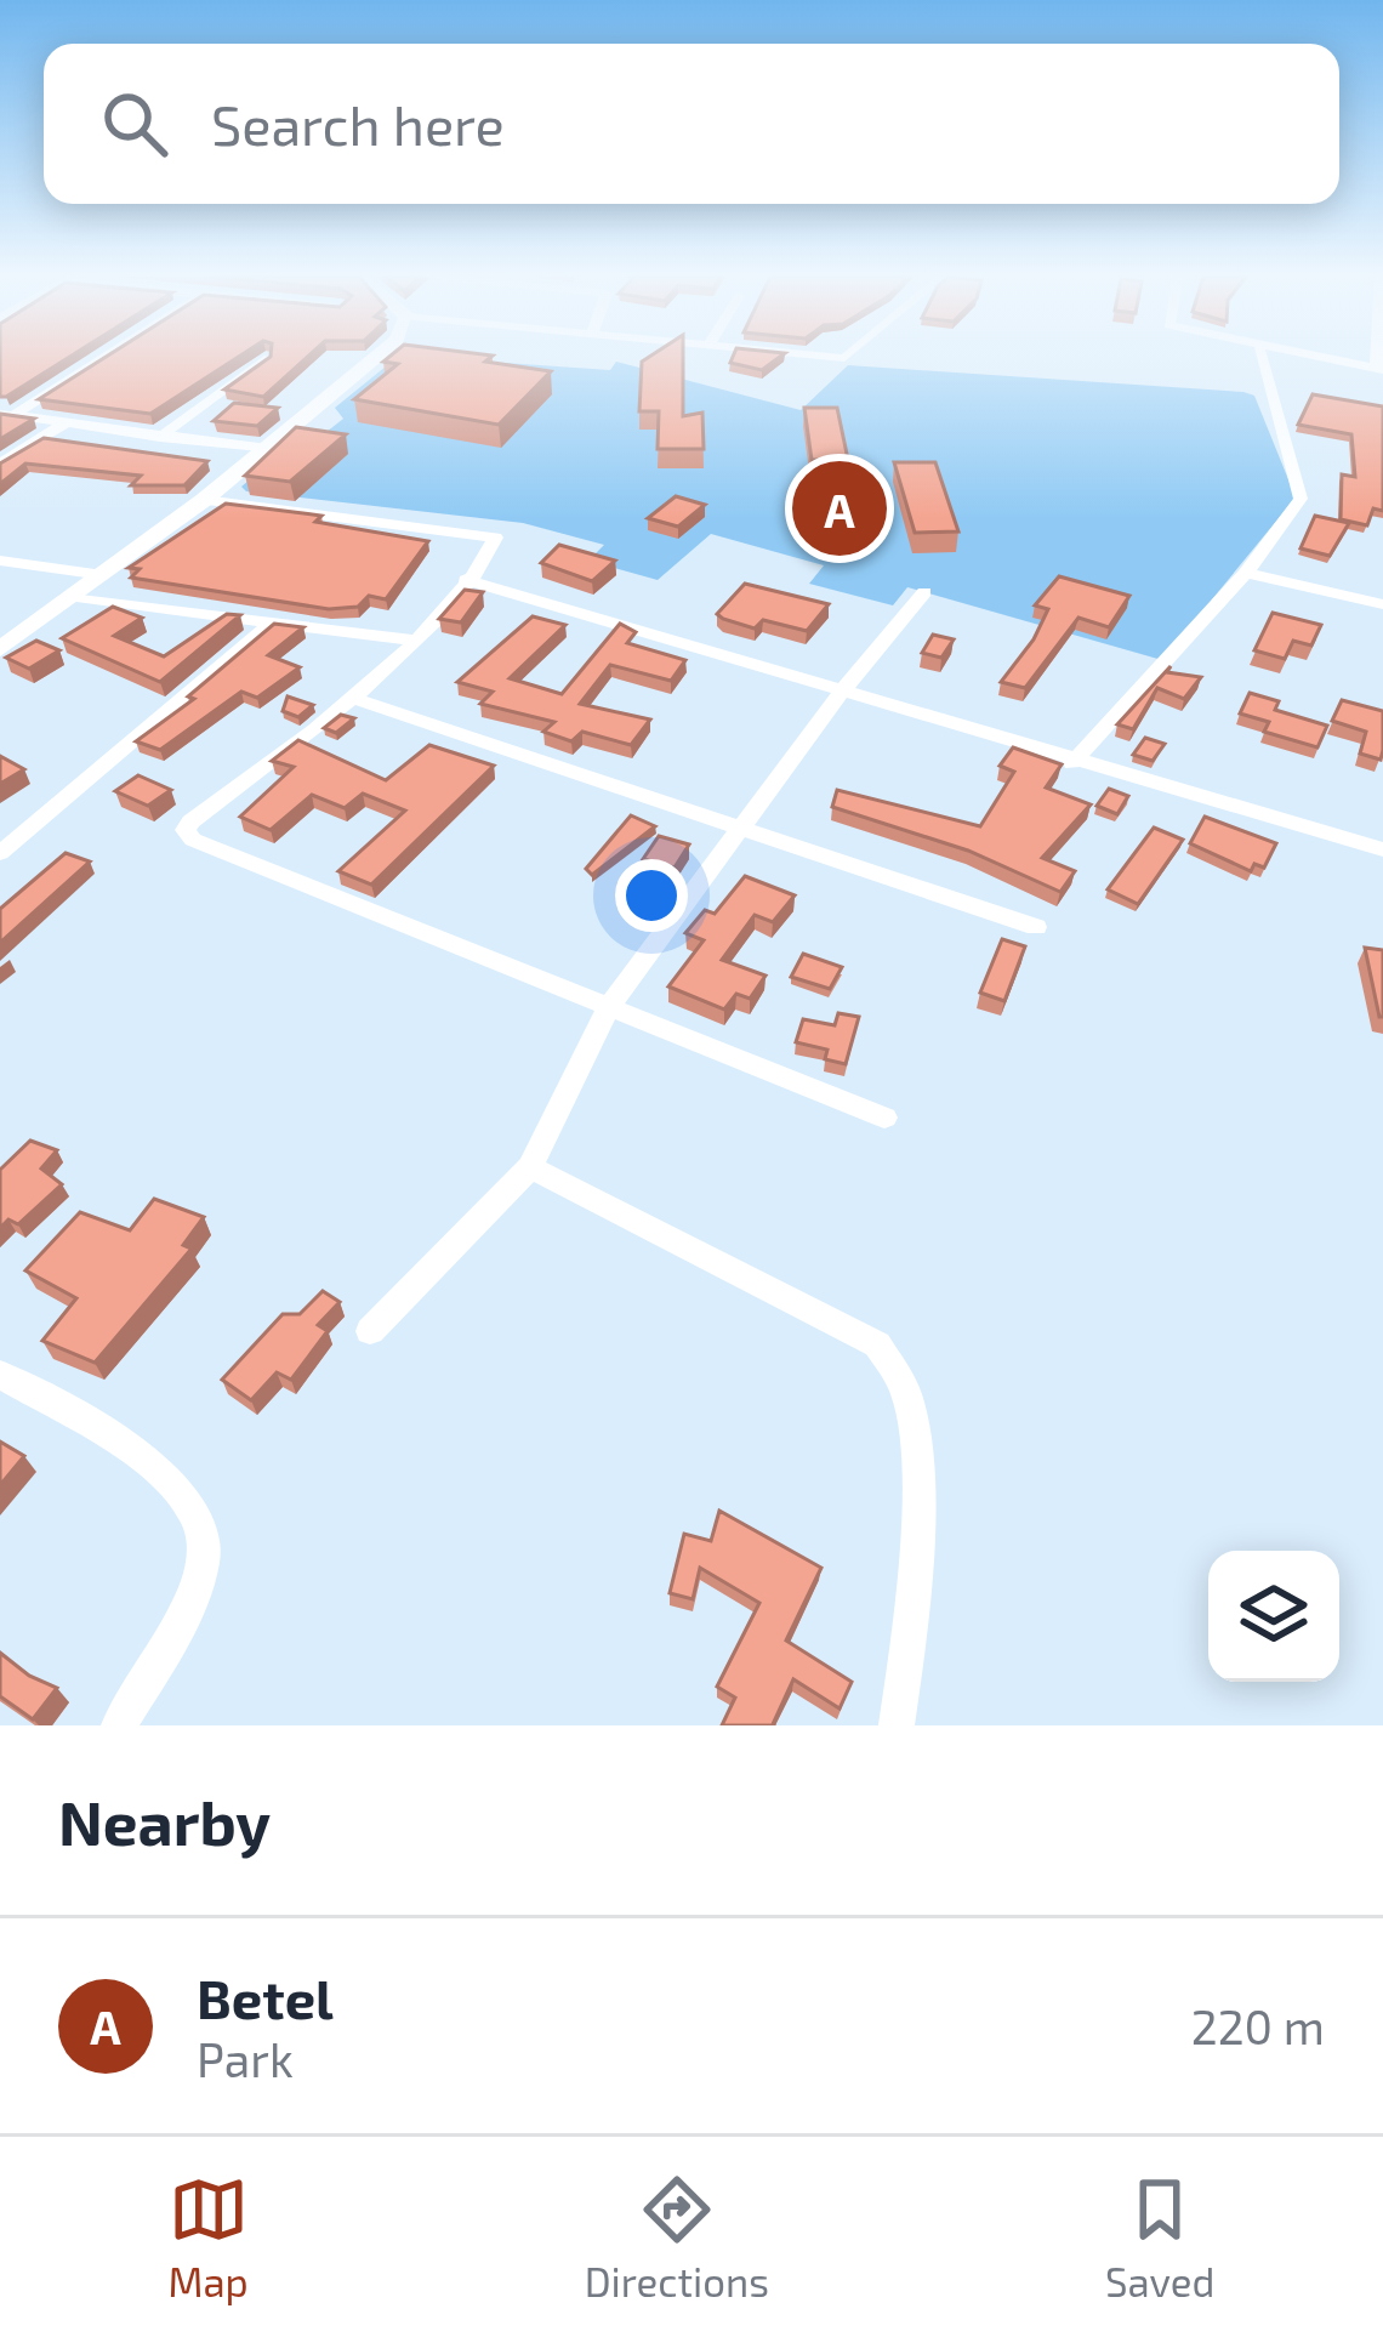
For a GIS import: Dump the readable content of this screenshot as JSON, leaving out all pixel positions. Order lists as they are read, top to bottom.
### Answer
{
  "page": {
    "search": "Search here",
    "pins": "A",
    "heading": "Nearby",
    "list": [
      {
        "mark": "A",
        "name": "Betel",
        "note": "Park",
        "value": "220 m"
      }
    ],
    "nav": ["Map", "Directions", "Saved"]
  }
}
